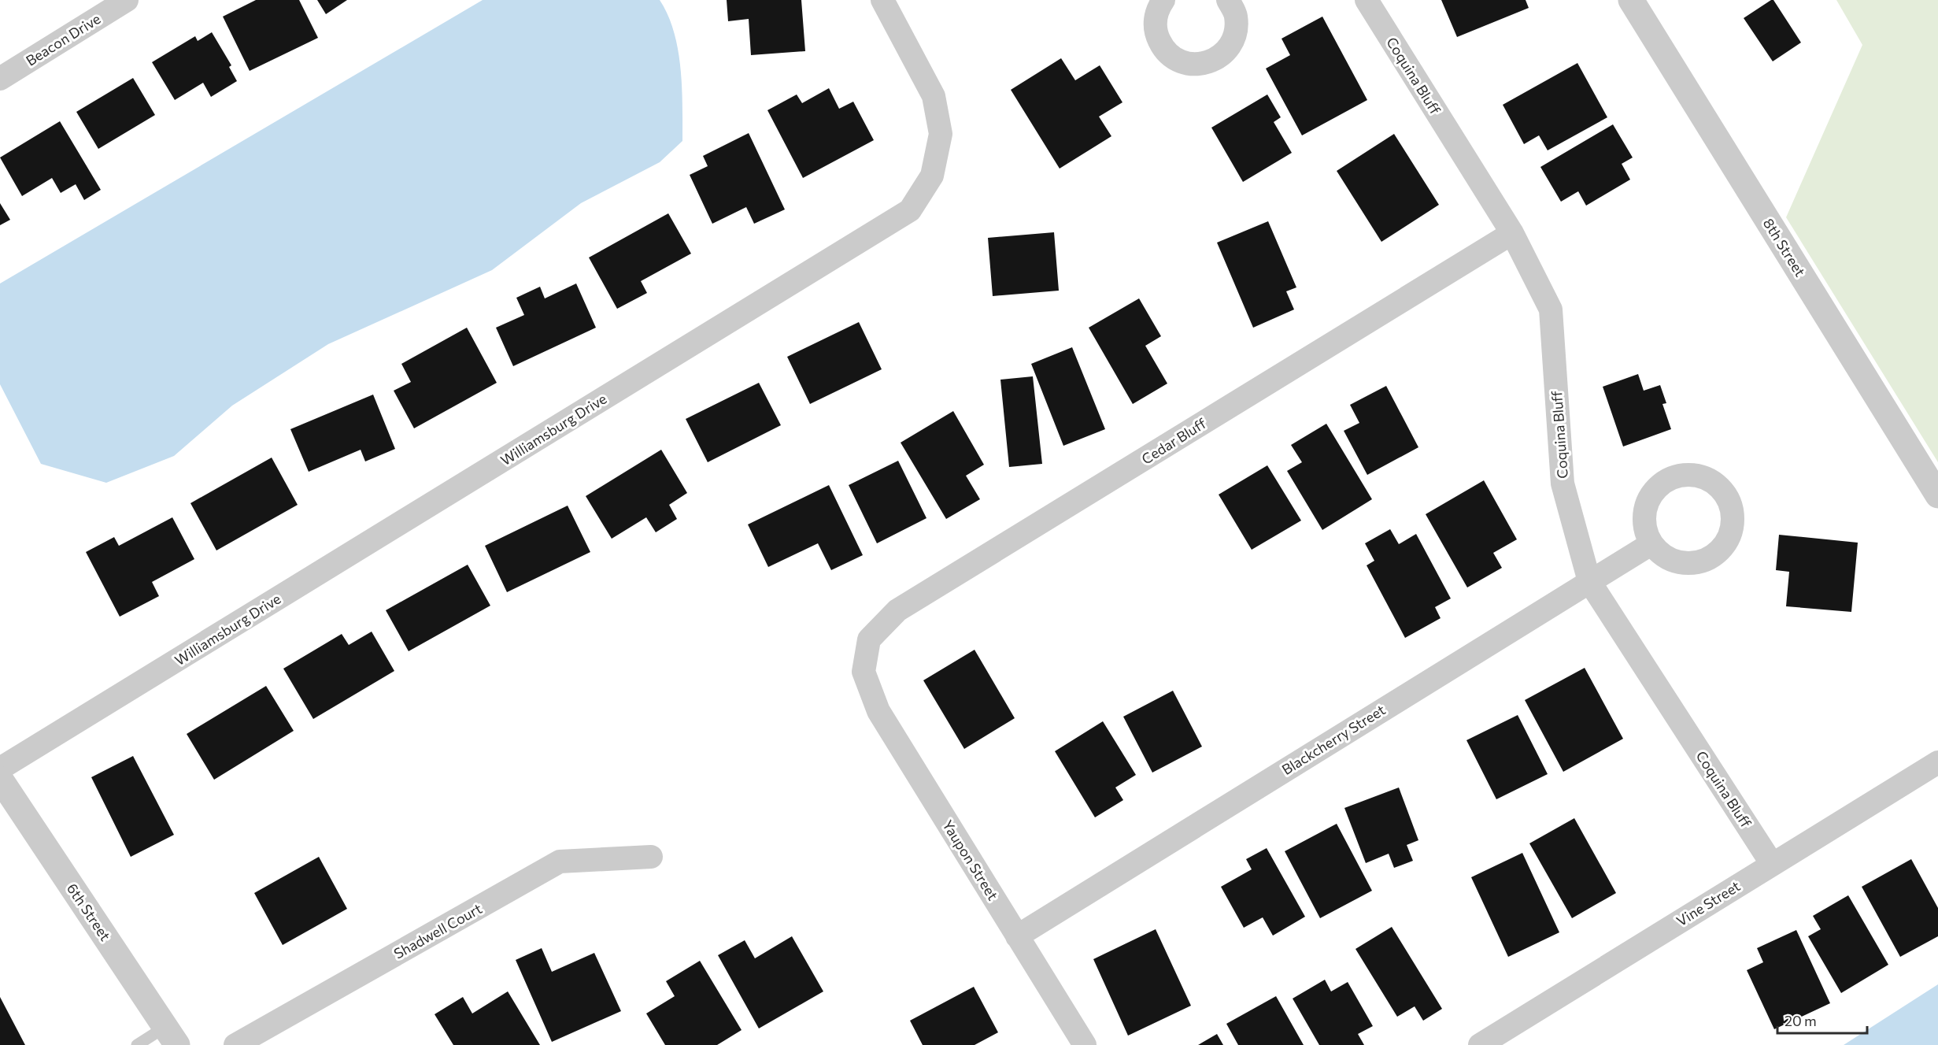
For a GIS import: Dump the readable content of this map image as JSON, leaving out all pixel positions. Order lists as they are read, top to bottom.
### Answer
{
  "streets": {
    "street": [
      "Beacon Drive",
      "Coquina Bluff",
      "8th Street",
      "Williamsburg Drive",
      "Cedar Bluff",
      "Blackcherry Street",
      "Yaupon Street",
      "Vine Street",
      "6th Street",
      "Shadwell Court"
    ]
  },
  "crossings": [
    ["Coquina Bluff", "Cedar Bluff"],
    ["Coquina Bluff", "Blackcherry Street"],
    ["Coquina Bluff", "Vine Street"],
    ["Cedar Bluff", "Yaupon Street"],
    ["Blackcherry Street", "Yaupon Street"]
  ],
  "scale_bar": "20 m"
}
